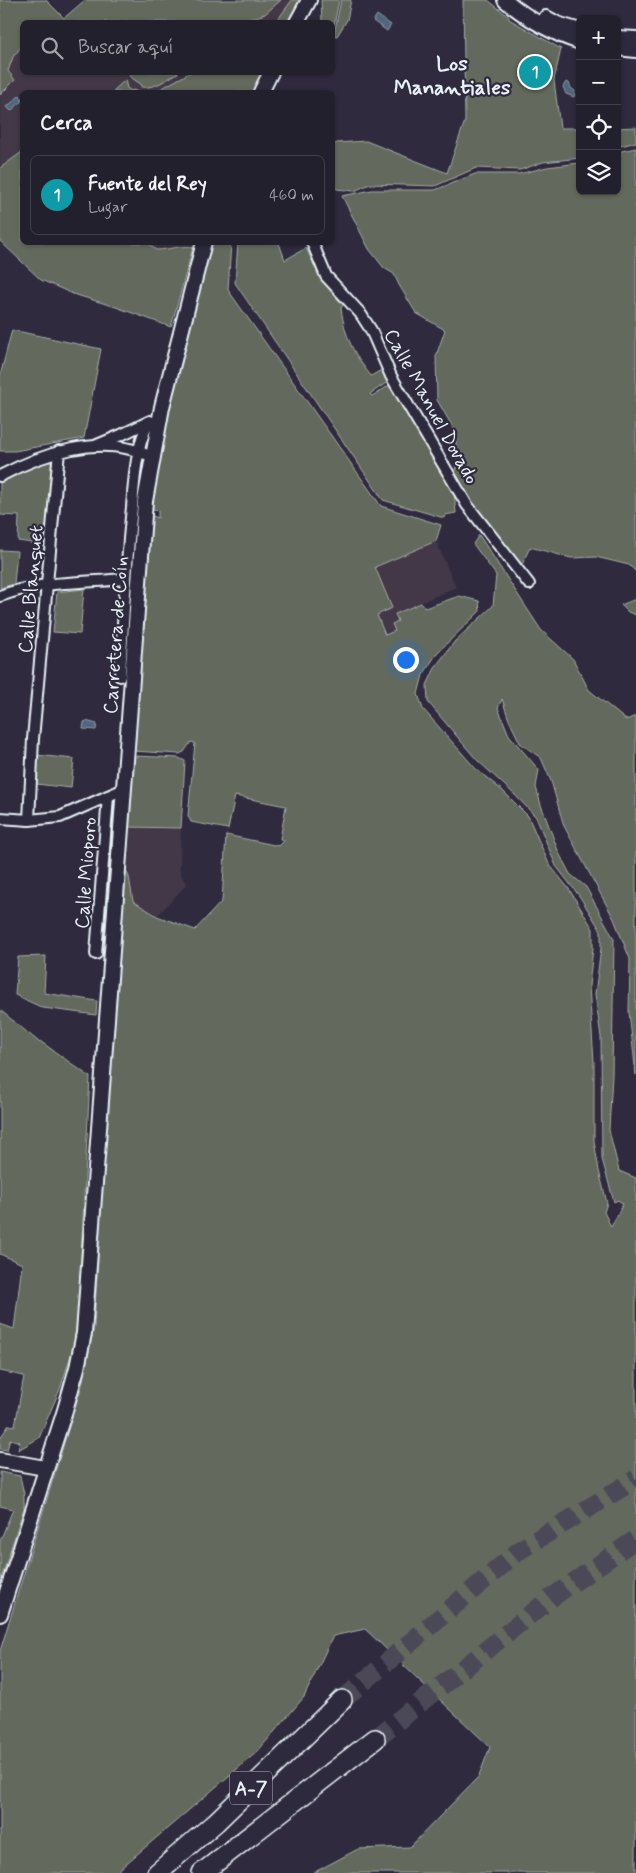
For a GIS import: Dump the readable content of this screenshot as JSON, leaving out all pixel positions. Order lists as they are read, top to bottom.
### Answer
{
  "streets": {
    "highway": ["A-7"],
    "street": [
      "Calle Manuel Dovado",
      "Calle Blanquet",
      "Carretera de Coín",
      "Calle Mioporo"
    ]
  },
  "districts": ["Los Manantiales"],
  "page": {
    "map_buttons": ["+", "−"],
    "search": "Buscar aquí",
    "pins": "1",
    "heading": "Cerca",
    "list": [
      {
        "mark": "1",
        "name": "Fuente del Rey",
        "note": "Lugar",
        "value": "460 m"
      }
    ]
  }
}
